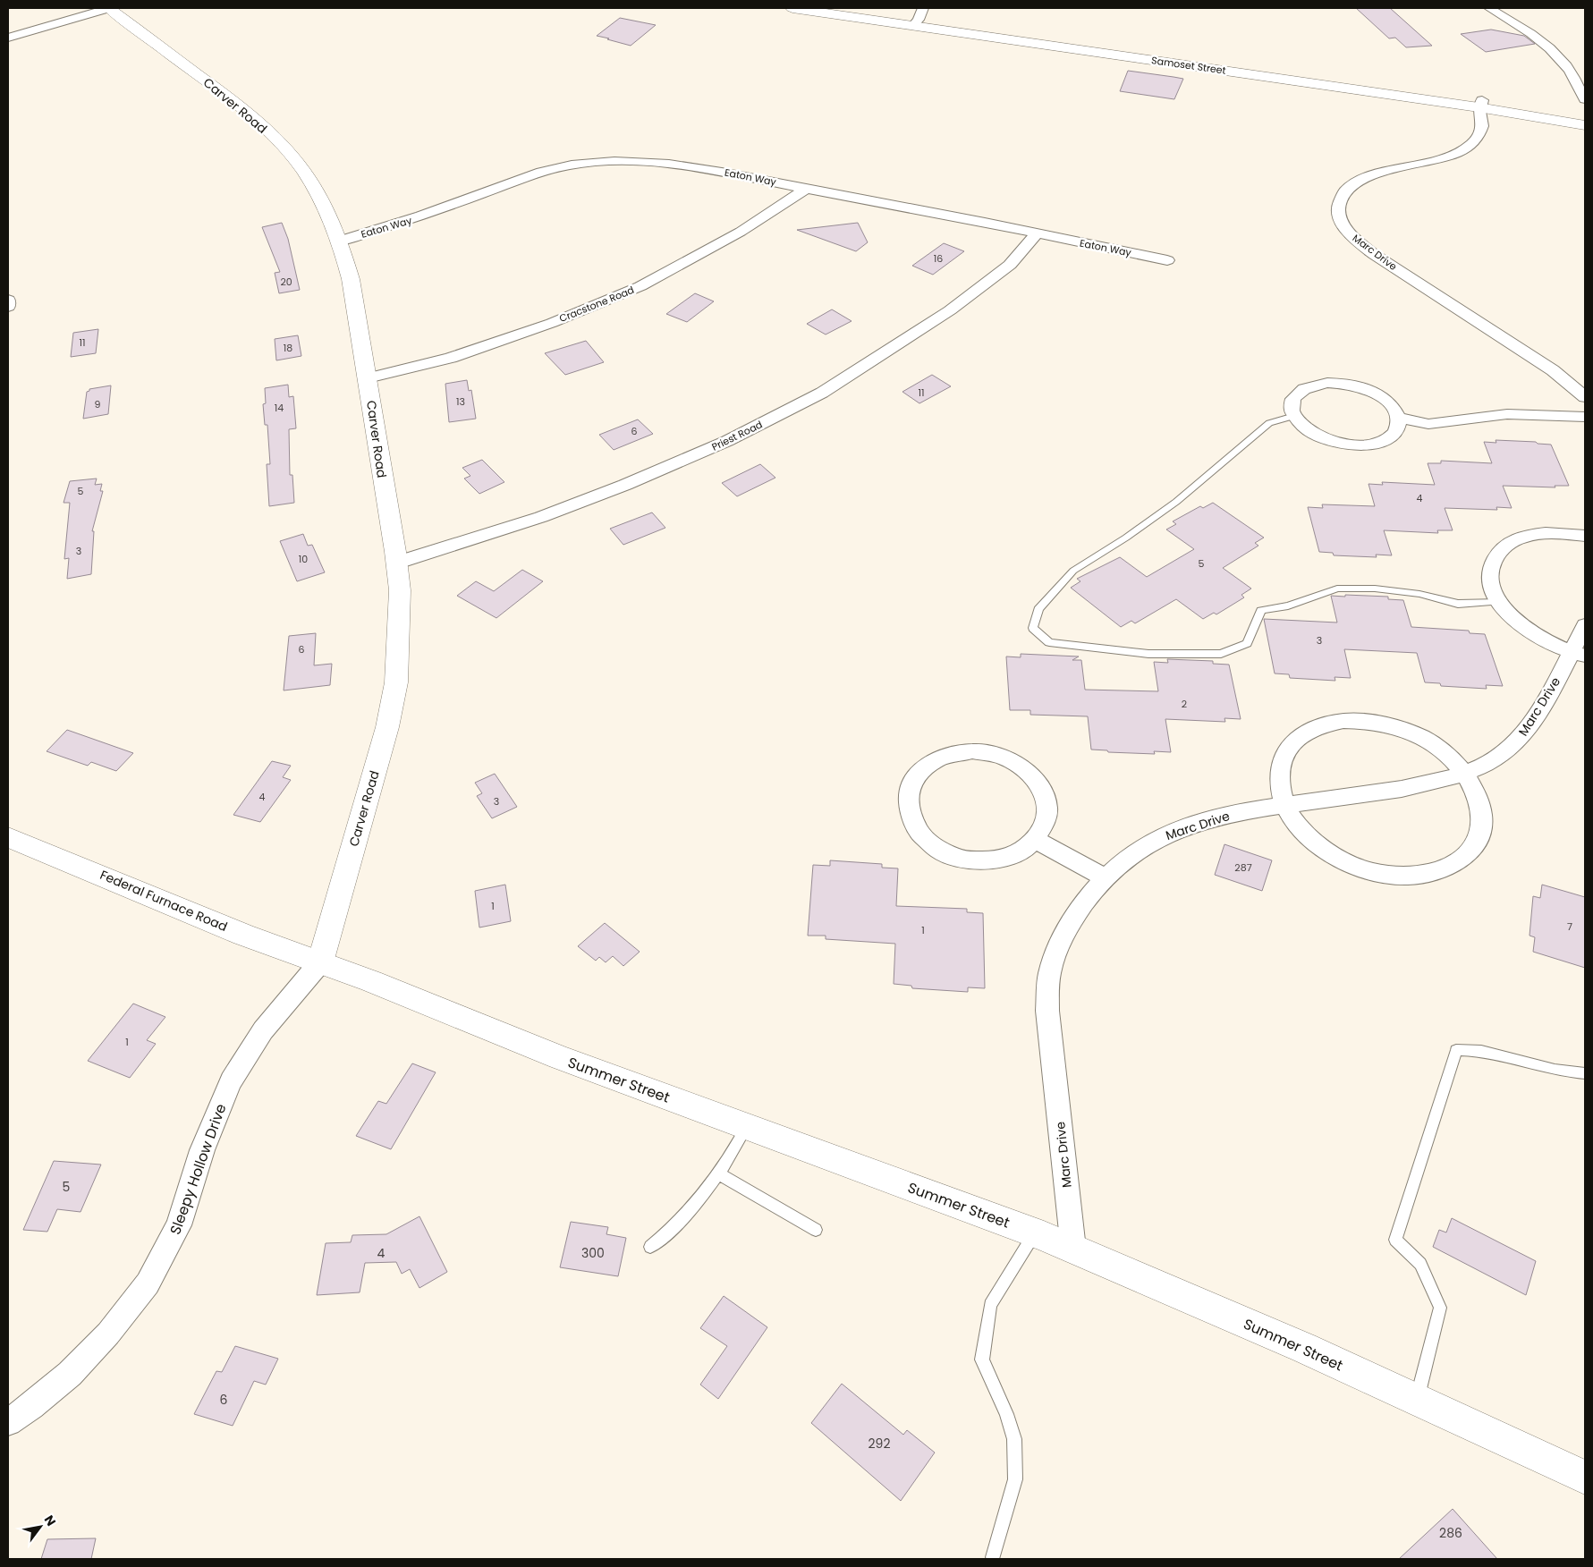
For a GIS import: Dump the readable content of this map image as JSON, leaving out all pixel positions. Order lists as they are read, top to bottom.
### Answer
{
  "streets": {
    "main road": [
      "Samoset Street",
      "Carver Road",
      "Federal Furnace Road",
      "Summer Street"
    ],
    "street": [
      "Eaton Way",
      "Marc Drive",
      "Cracstone Road",
      "Priest Road",
      "Sleepy Hollow Drive"
    ]
  },
  "crossings": [
    ["Samoset Street", "Marc Drive"],
    ["Carver Road", "Eaton Way"],
    ["Carver Road", "Cracstone Road"],
    ["Carver Road", "Priest Road"],
    ["Carver Road", "Federal Furnace Road"],
    ["Carver Road", "Summer Street"],
    ["Carver Road", "Sleepy Hollow Drive"],
    ["Eaton Way", "Cracstone Road"],
    ["Eaton Way", "Priest Road"],
    ["Marc Drive", "Summer Street"],
    ["Federal Furnace Road", "Summer Street"],
    ["Federal Furnace Road", "Sleepy Hollow Drive"],
    ["Summer Street", "Sleepy Hollow Drive"]
  ],
  "house_numbers": [
    "16",
    "20",
    "11",
    "18",
    "11",
    "13",
    "9",
    "14",
    "6",
    "5",
    "4",
    "3",
    "10",
    "5",
    "3",
    "6",
    "2",
    "4",
    "3",
    "287",
    "1",
    "7",
    "1",
    "1",
    "5",
    "4",
    "300",
    "6",
    "292",
    "286"
  ],
  "north": "top right"
}
